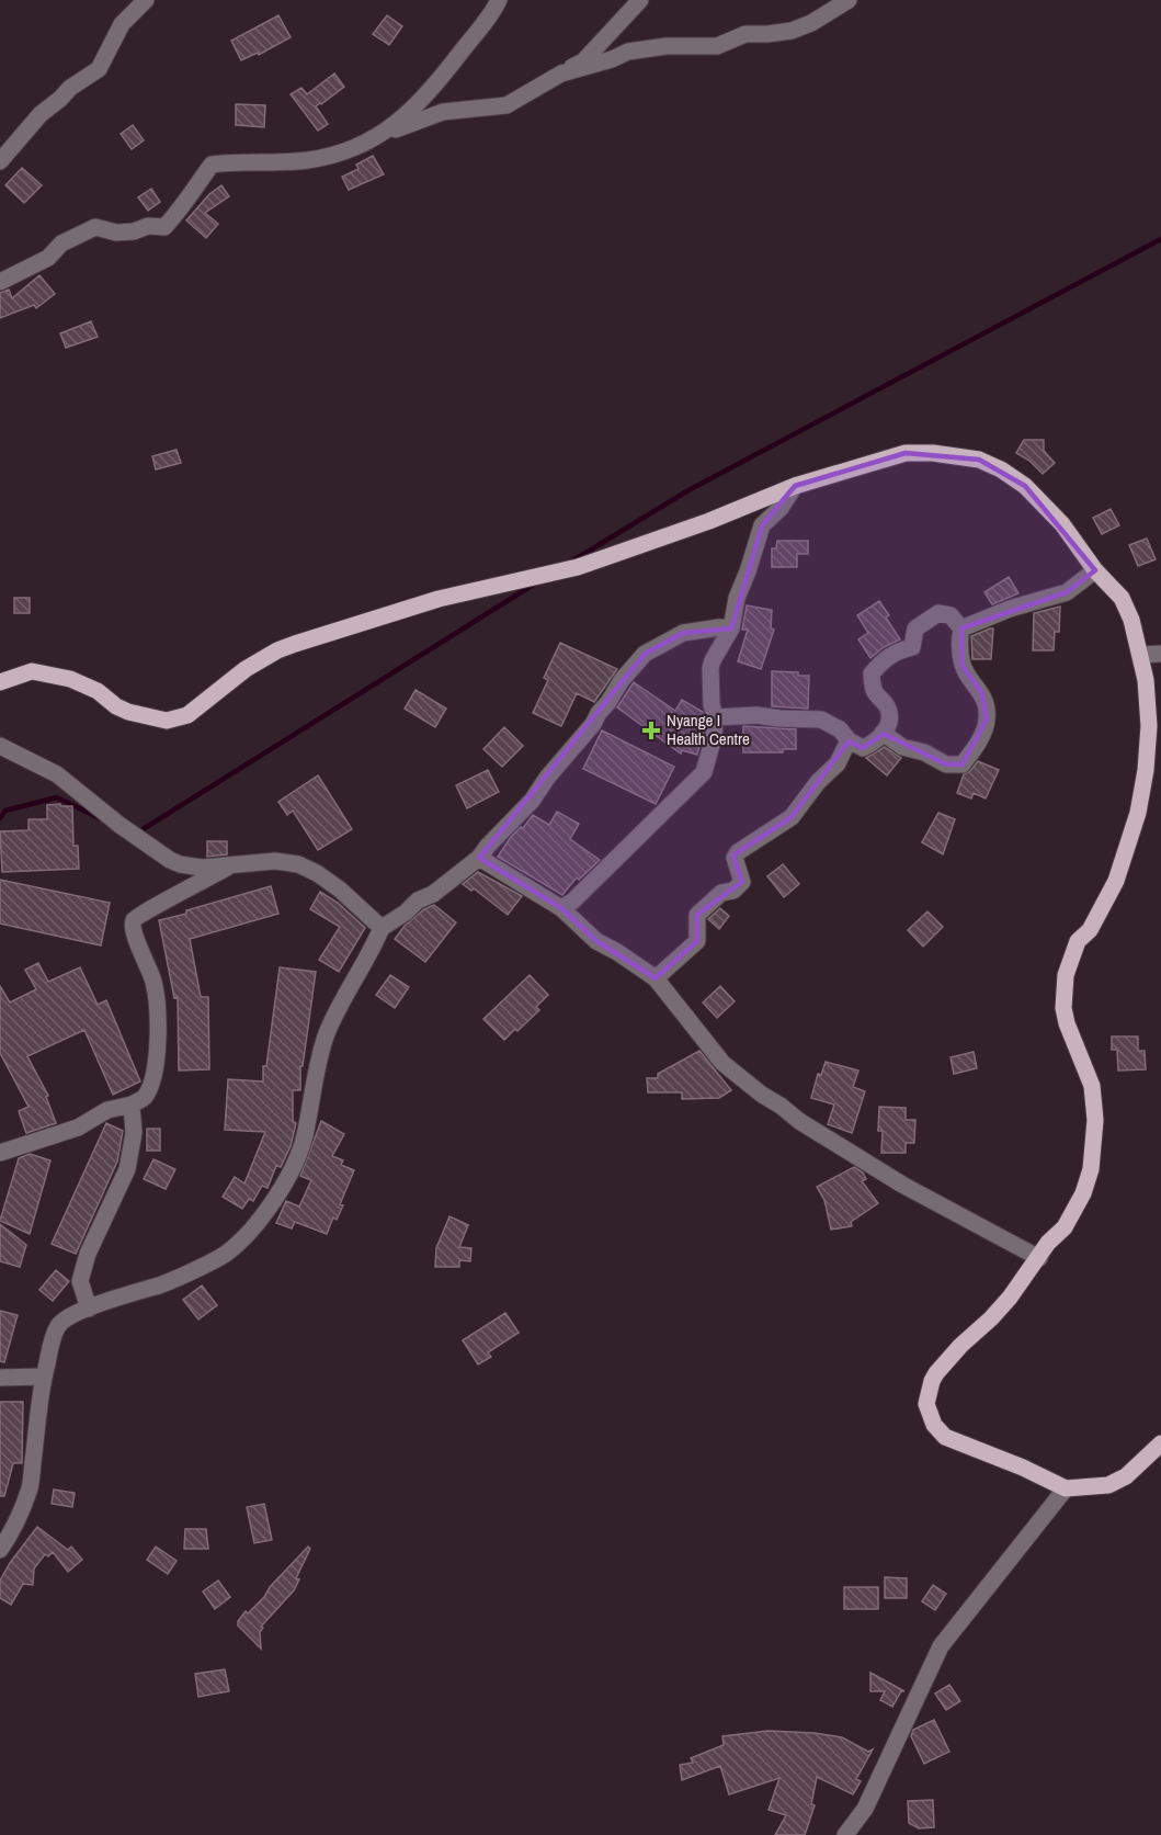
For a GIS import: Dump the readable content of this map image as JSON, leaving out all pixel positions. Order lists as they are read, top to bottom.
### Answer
{
  "places": {
    "health": ["Nyange I Health Centre"]
  }
}
